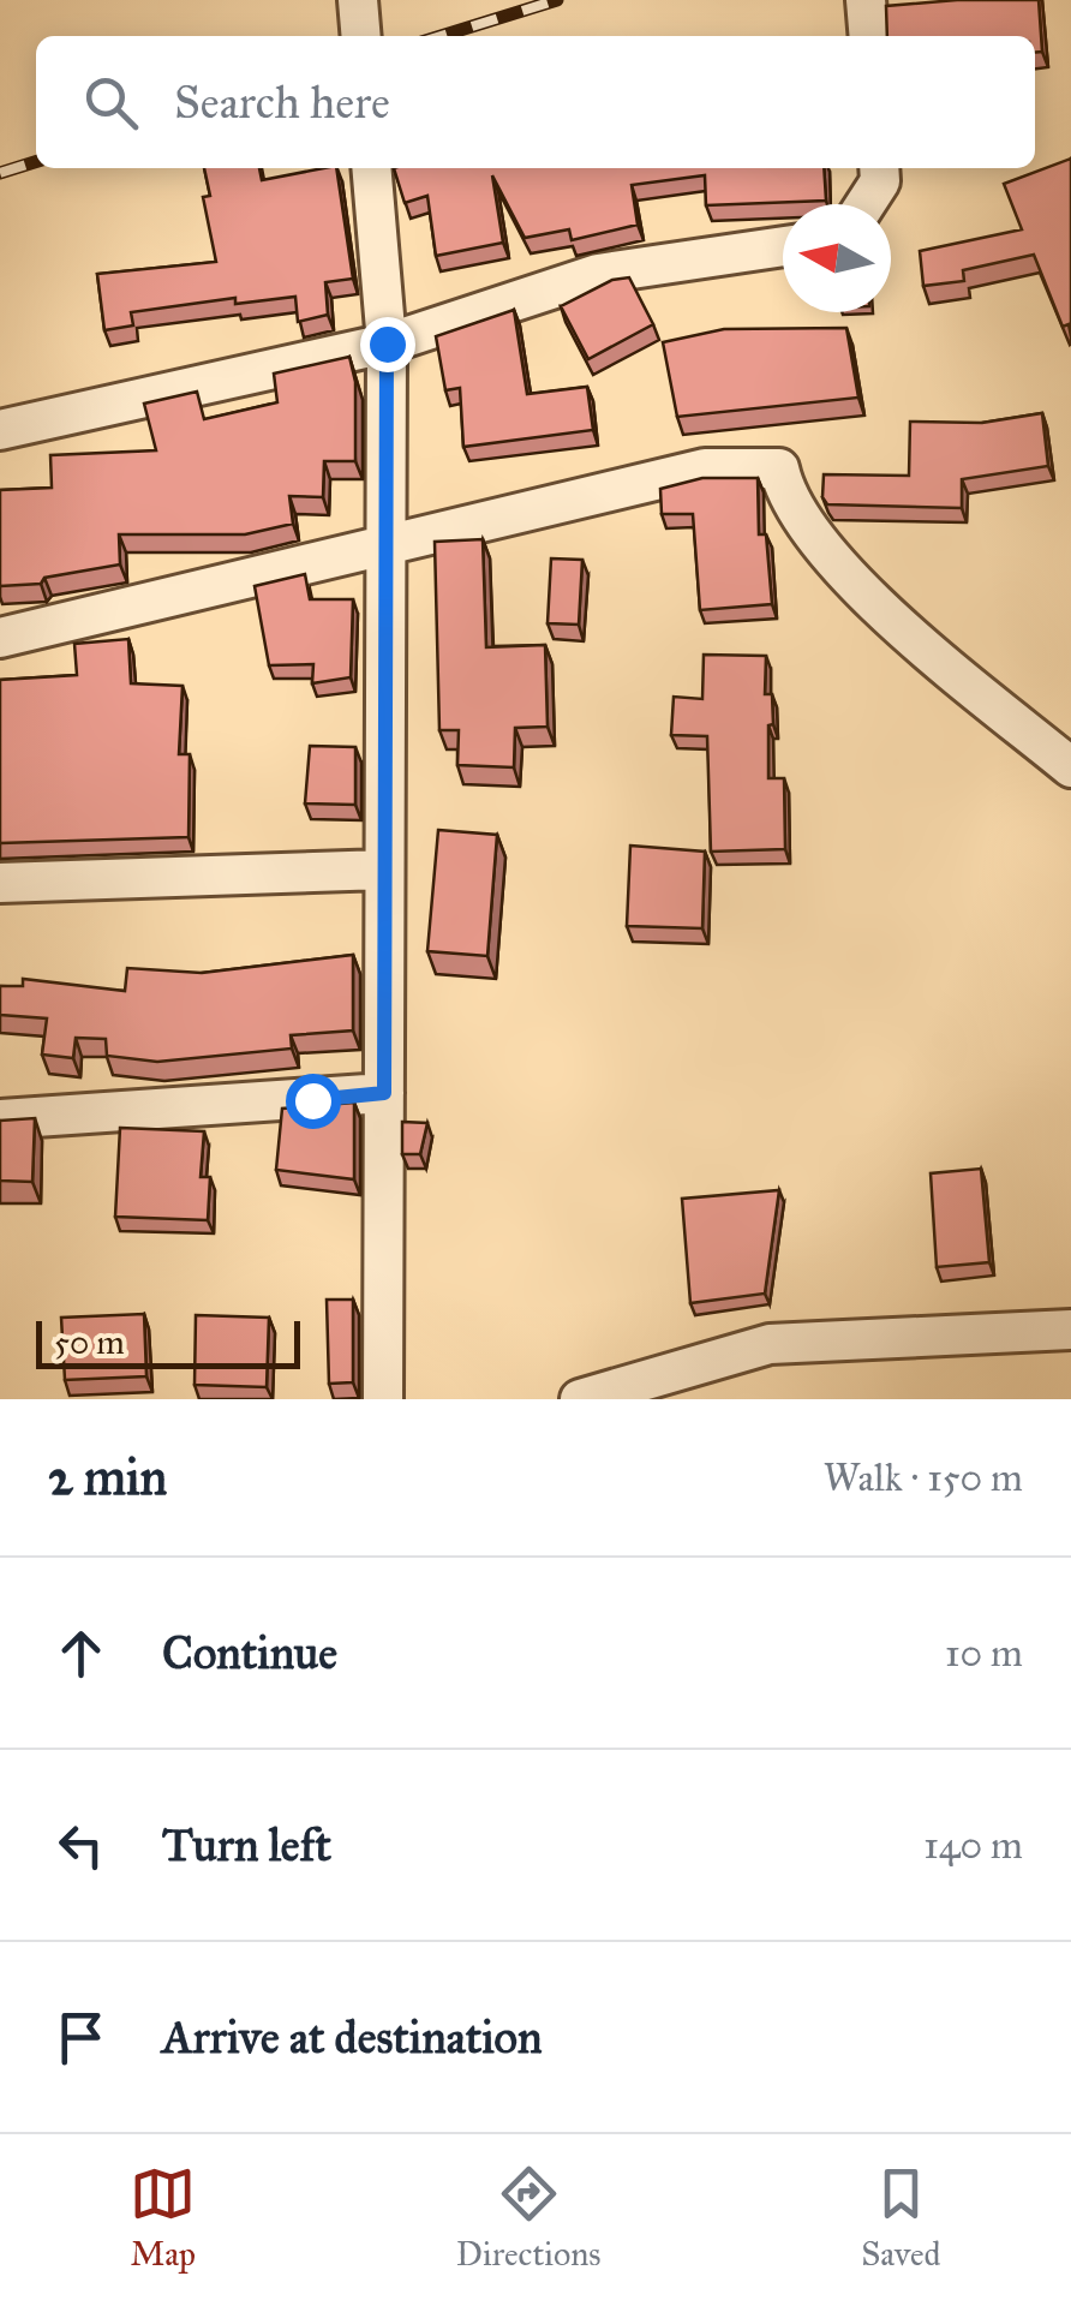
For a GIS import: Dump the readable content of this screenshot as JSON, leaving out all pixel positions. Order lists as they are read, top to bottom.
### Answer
{
  "scale_bar": "50 m",
  "north": "left",
  "page": {
    "search": "Search here",
    "scale": "50 m",
    "heading": ["2 min", "Walk · 150 m"],
    "list": [
      ["Continue", "10 m"],
      ["Turn left", "140 m"],
      "Arrive at destination"
    ],
    "nav": ["Map", "Directions", "Saved"]
  }
}
